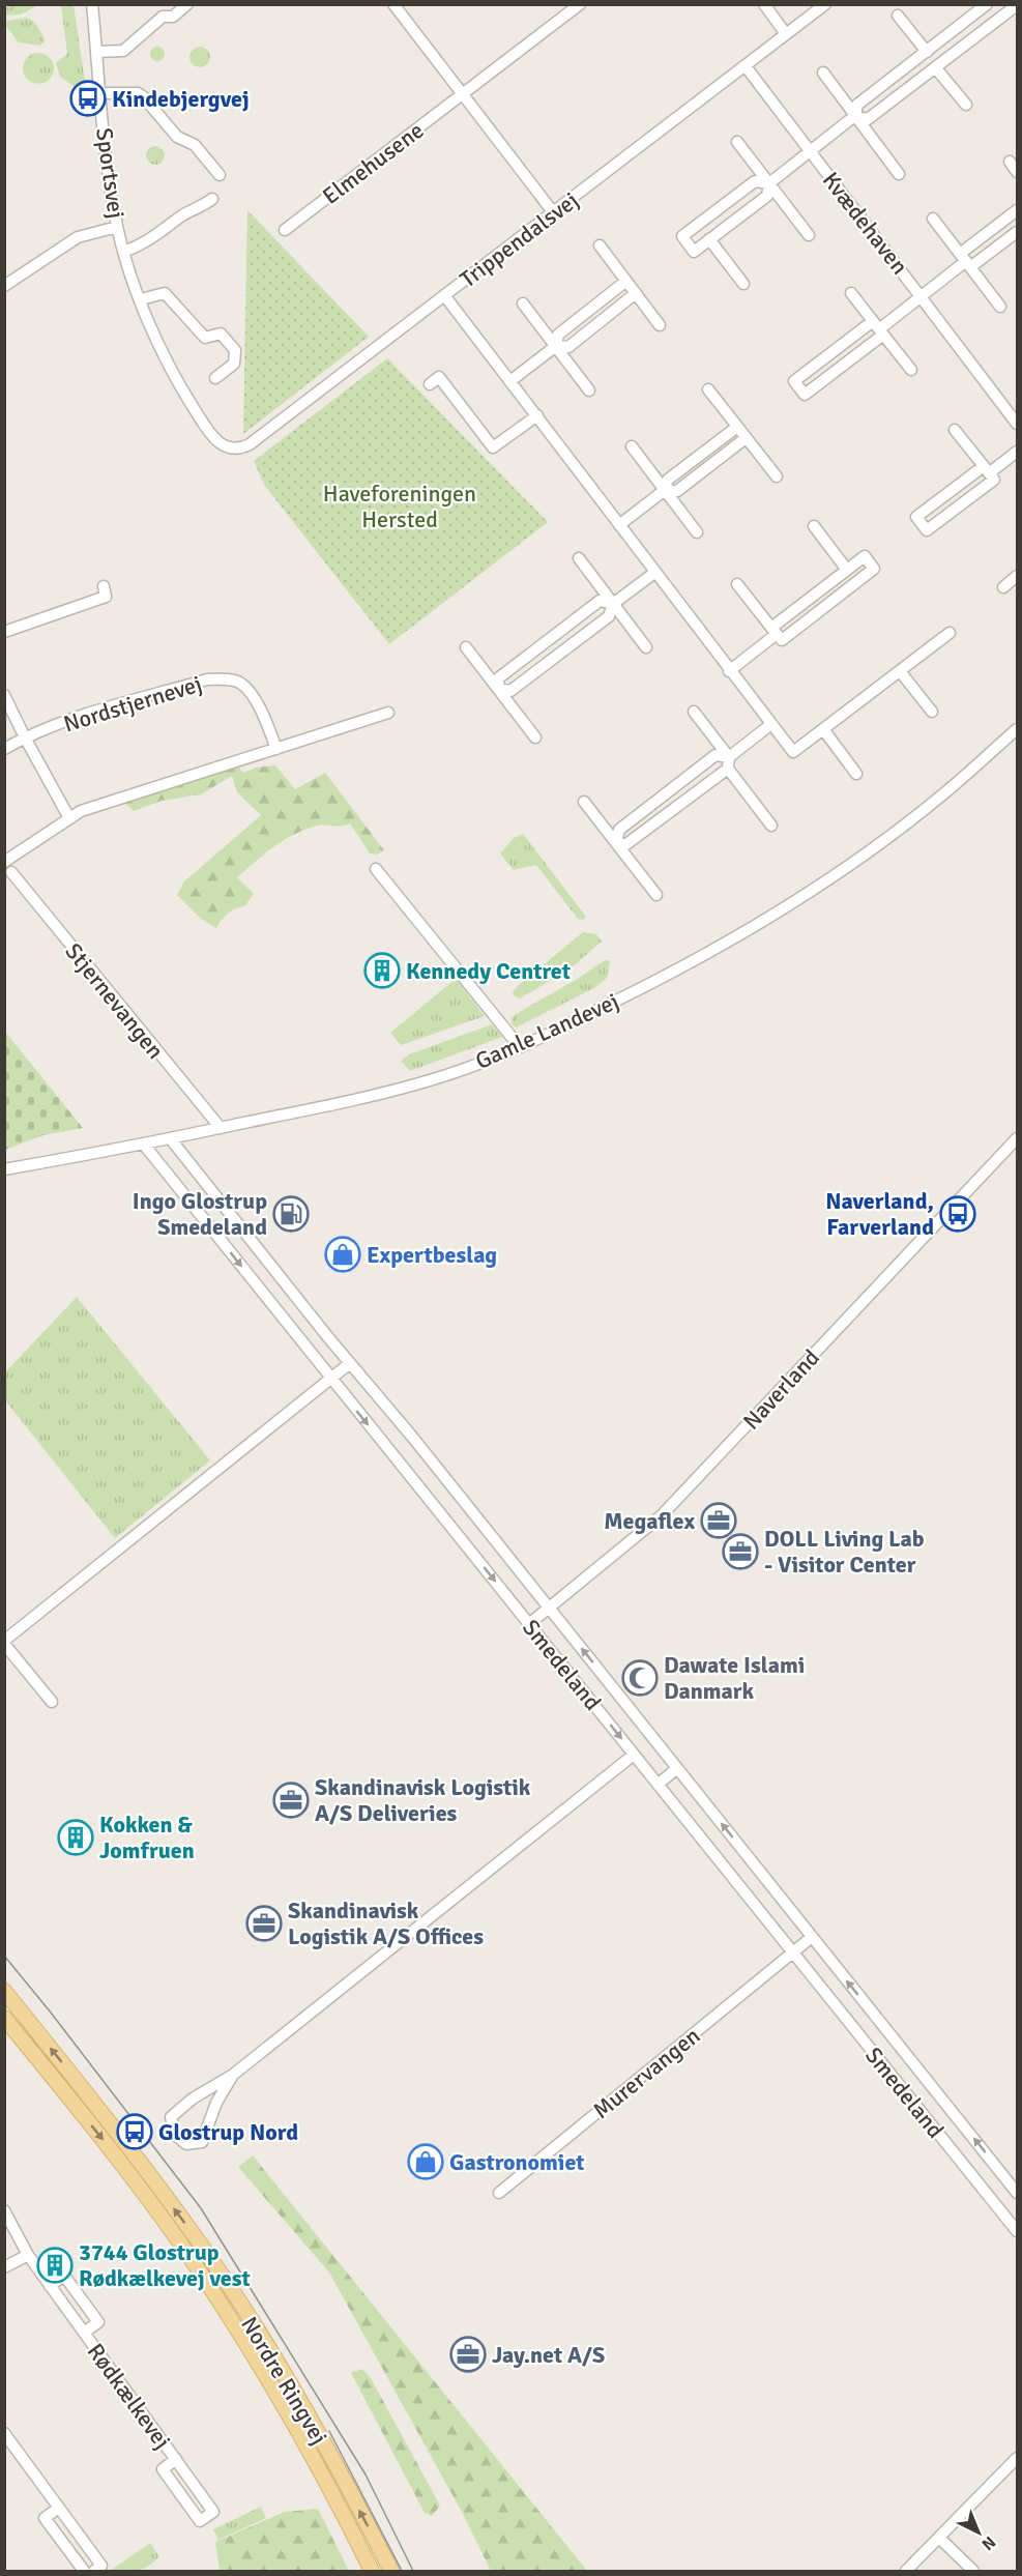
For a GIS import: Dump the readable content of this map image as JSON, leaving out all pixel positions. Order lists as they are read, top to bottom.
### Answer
{
  "streets": {
    "main road": ["Nordre Ringvej"],
    "street": [
      "Elmehusene",
      "Sportsvej",
      "Kvædehaven",
      "Trippendalsvej",
      "Nordstjernevej",
      "Stjernevangen",
      "Gamle Landevej",
      "Naverland",
      "Smedeland",
      "Murervangen",
      "Rødkælkevej"
    ]
  },
  "crossings": [
    ["Sportsvej", "Trippendalsvej"],
    ["Kvædehaven", "Trippendalsvej"],
    ["Stjernevangen", "Gamle Landevej"],
    ["Gamle Landevej", "Smedeland"],
    ["Naverland", "Smedeland"],
    ["Smedeland", "Murervangen"]
  ],
  "parks": ["Haveforeningen Hersted"],
  "places": {
    "bus stop": ["Kindebjergvej", "Naverland, Farverland", "Glostrup Nord"],
    "building": ["Kennedy Centret", "Kokken & Jomfruen", "3744 Glostrup Rødkælkevej vest"],
    "fuel station": ["Ingo Glostrup Smedeland"],
    "shop": ["Expertbeslag", "Gastronomiet"],
    "office": [
      "Megaflex",
      "DOLL Living Lab - Visitor Center",
      "Skandinavisk Logistik A/S Deliveries",
      "Skandinavisk Logistik A/S Offices",
      "Jay.net A/S"
    ],
    "mosque": ["Dawate Islami Danmark"]
  },
  "north": "bottom right"
}
